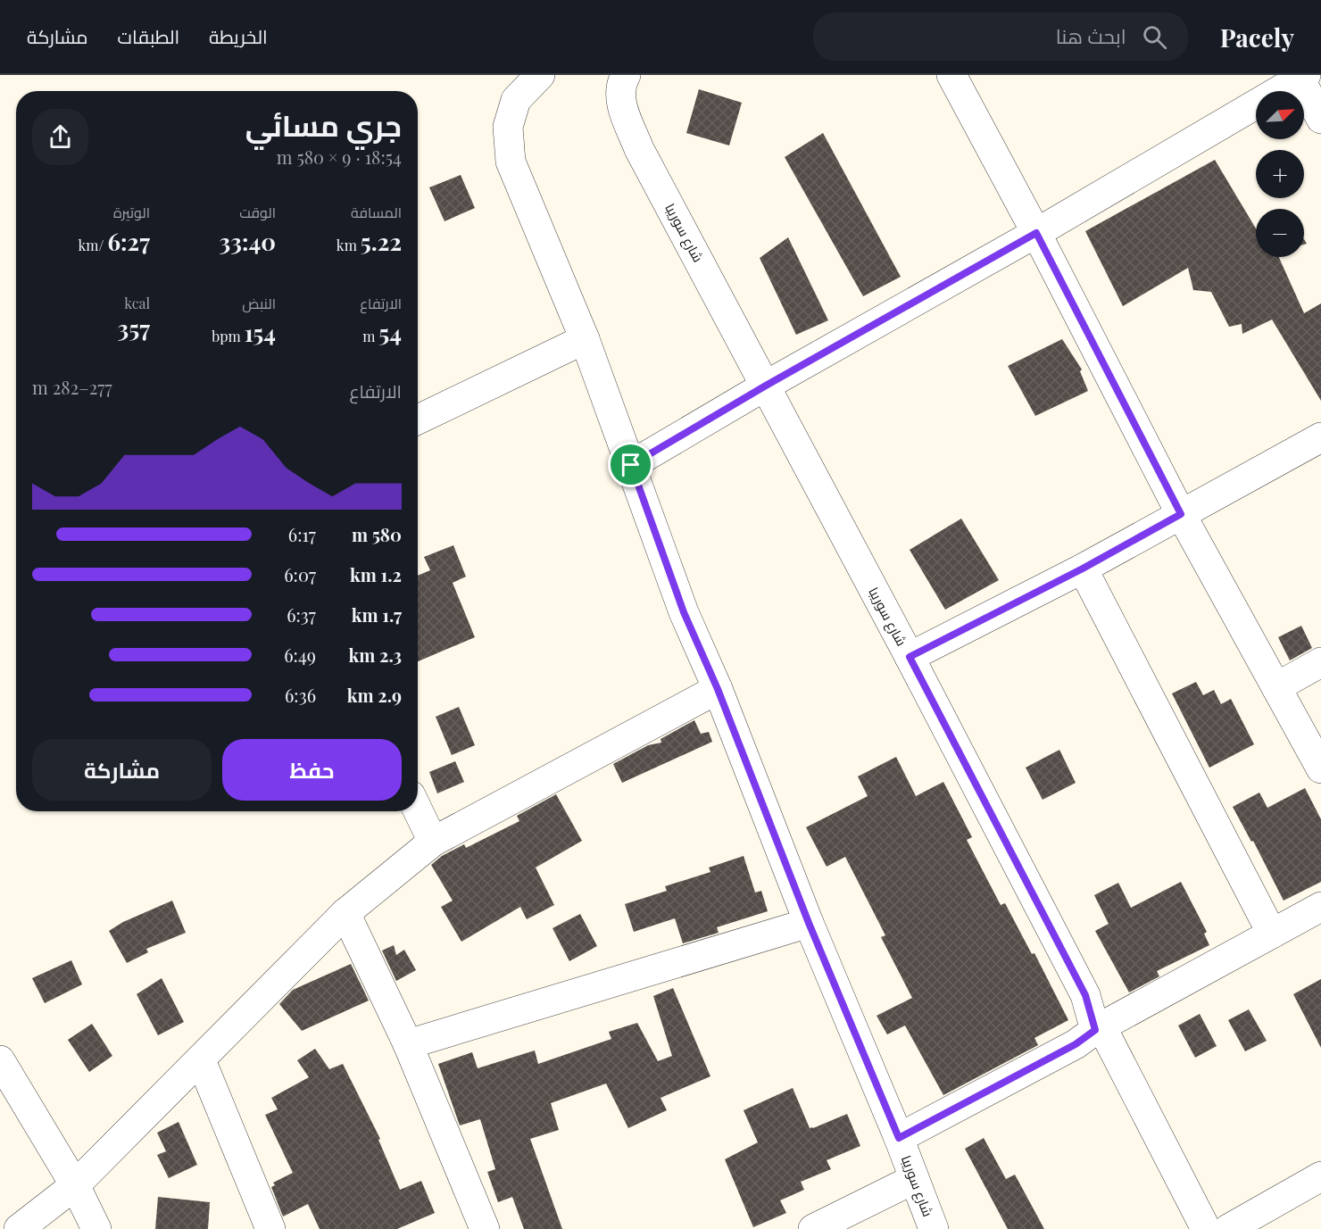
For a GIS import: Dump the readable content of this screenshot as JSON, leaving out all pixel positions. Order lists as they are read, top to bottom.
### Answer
{
  "streets": {
    "street": ["شارع سوريبا"]
  },
  "north": "top right",
  "page": {
    "header": "Pacely",
    "search": "ابحث هنا",
    "nav": ["الخريطة", "الطبقات", "مشاركة"],
    "map_buttons": ["+", "−"],
    "heading": ["جري مسائي", "18:54 · 9 × 580 m"],
    "stats": [
      ["المسافة", "5.22 km"],
      ["الوقت", "33:40"],
      ["الوتيرة", "6:27 /km"],
      ["الارتفاع", "54 m"],
      ["النبض", "154 bpm"],
      ["kcal", "357"]
    ],
    "chart": ["الارتفاع", "277–282 m"],
    "list": [
      {
        "name": "580 m",
        "note": "6:17"
      },
      {
        "name": "1.2 km",
        "note": "6:07"
      },
      {
        "name": "1.7 km",
        "note": "6:37"
      },
      {
        "name": "2.3 km",
        "note": "6:49"
      },
      {
        "name": "2.9 km",
        "note": "6:36"
      }
    ],
    "buttons": ["حفظ", "مشاركة"]
  }
}
